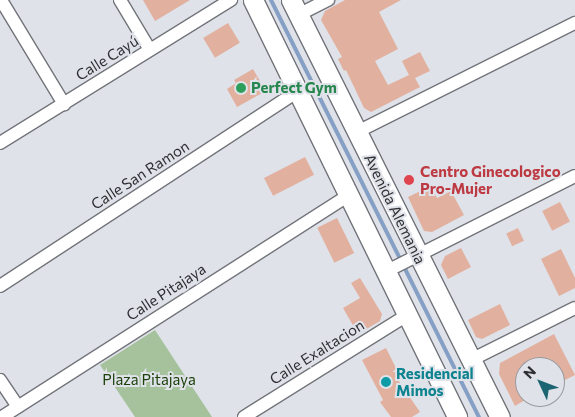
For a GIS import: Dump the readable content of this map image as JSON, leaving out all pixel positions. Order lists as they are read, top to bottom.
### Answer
{
  "streets": {
    "main road": ["Avenida Alemania"],
    "street": [
      "Calle Cayú",
      "Calle San Ramon",
      "Calle Pitajaya",
      "Calle Exaltacion"
    ]
  },
  "parks": ["Plaza Pitajaya"],
  "places": ["Perfect Gym", "Centro Ginecologico Pro-Mujer", "Residencial Mimos"],
  "north": "top left"
}
